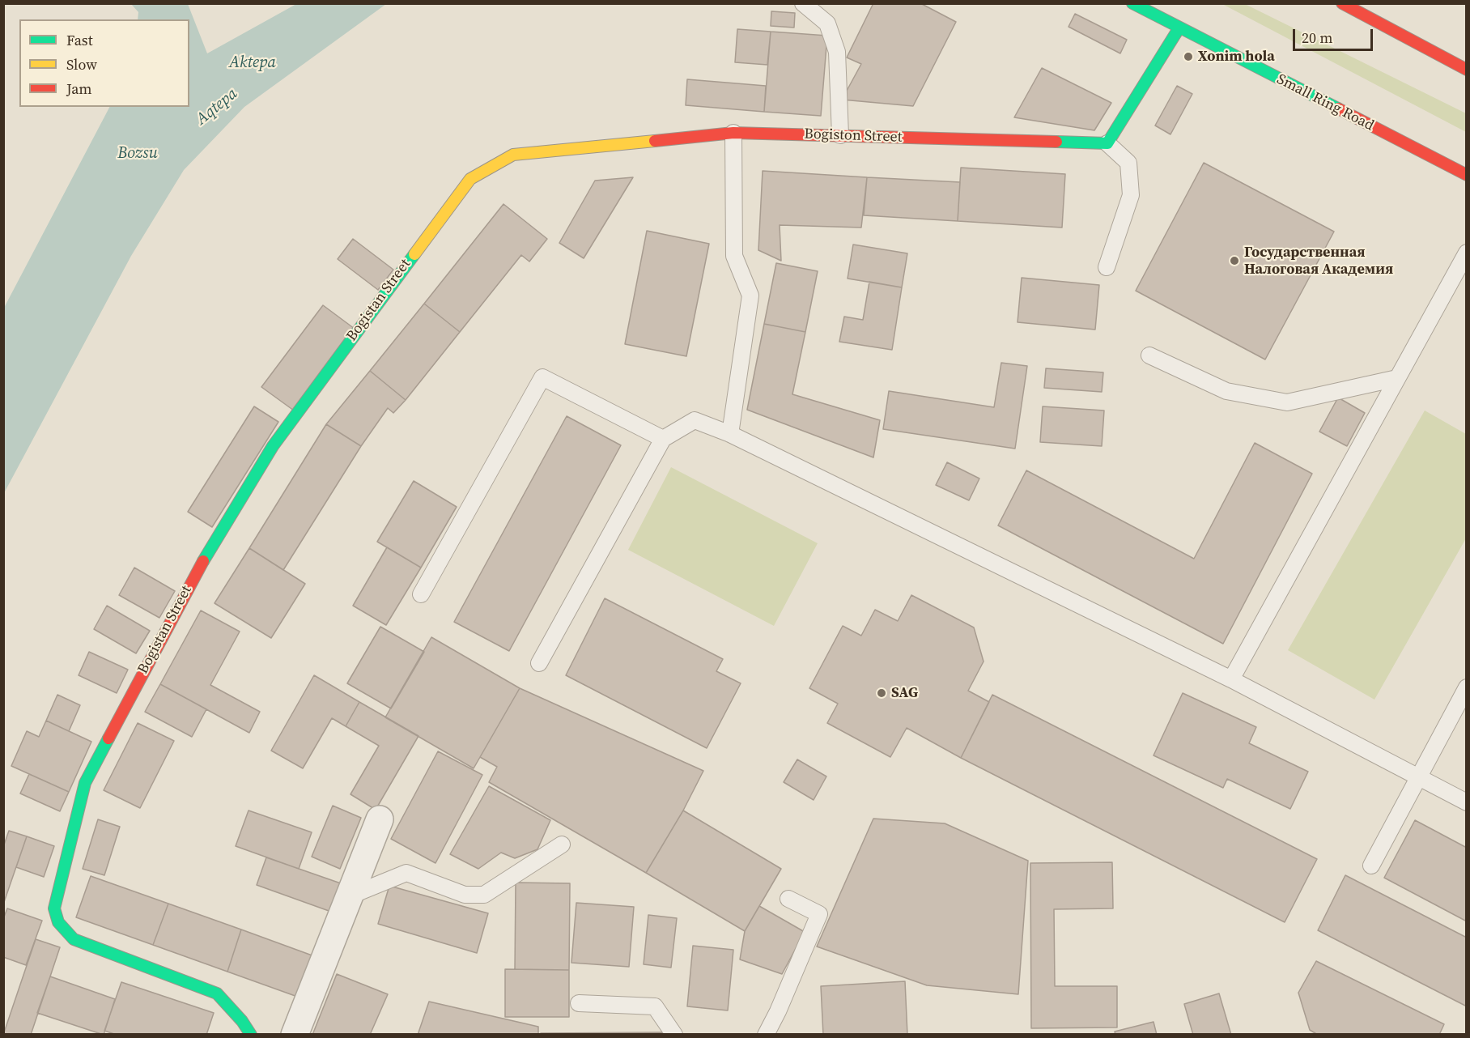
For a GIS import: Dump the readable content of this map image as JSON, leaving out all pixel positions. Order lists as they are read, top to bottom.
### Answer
{
  "streets": {
    "main road": ["Small Ring Road", "Bogiston Street", "Bogistan Street"]
  },
  "crossings": [
    ["Bogiston Street", "Bogistan Street"]
  ],
  "water": ["Aktepa", "Aqtepa", "Bozsu"],
  "places": ["Xonim hola", "Государственная Налоговая Академия", "SAG"],
  "legend": ["Fast", "Slow", "Jam"],
  "scale_bar": "20 m"
}
